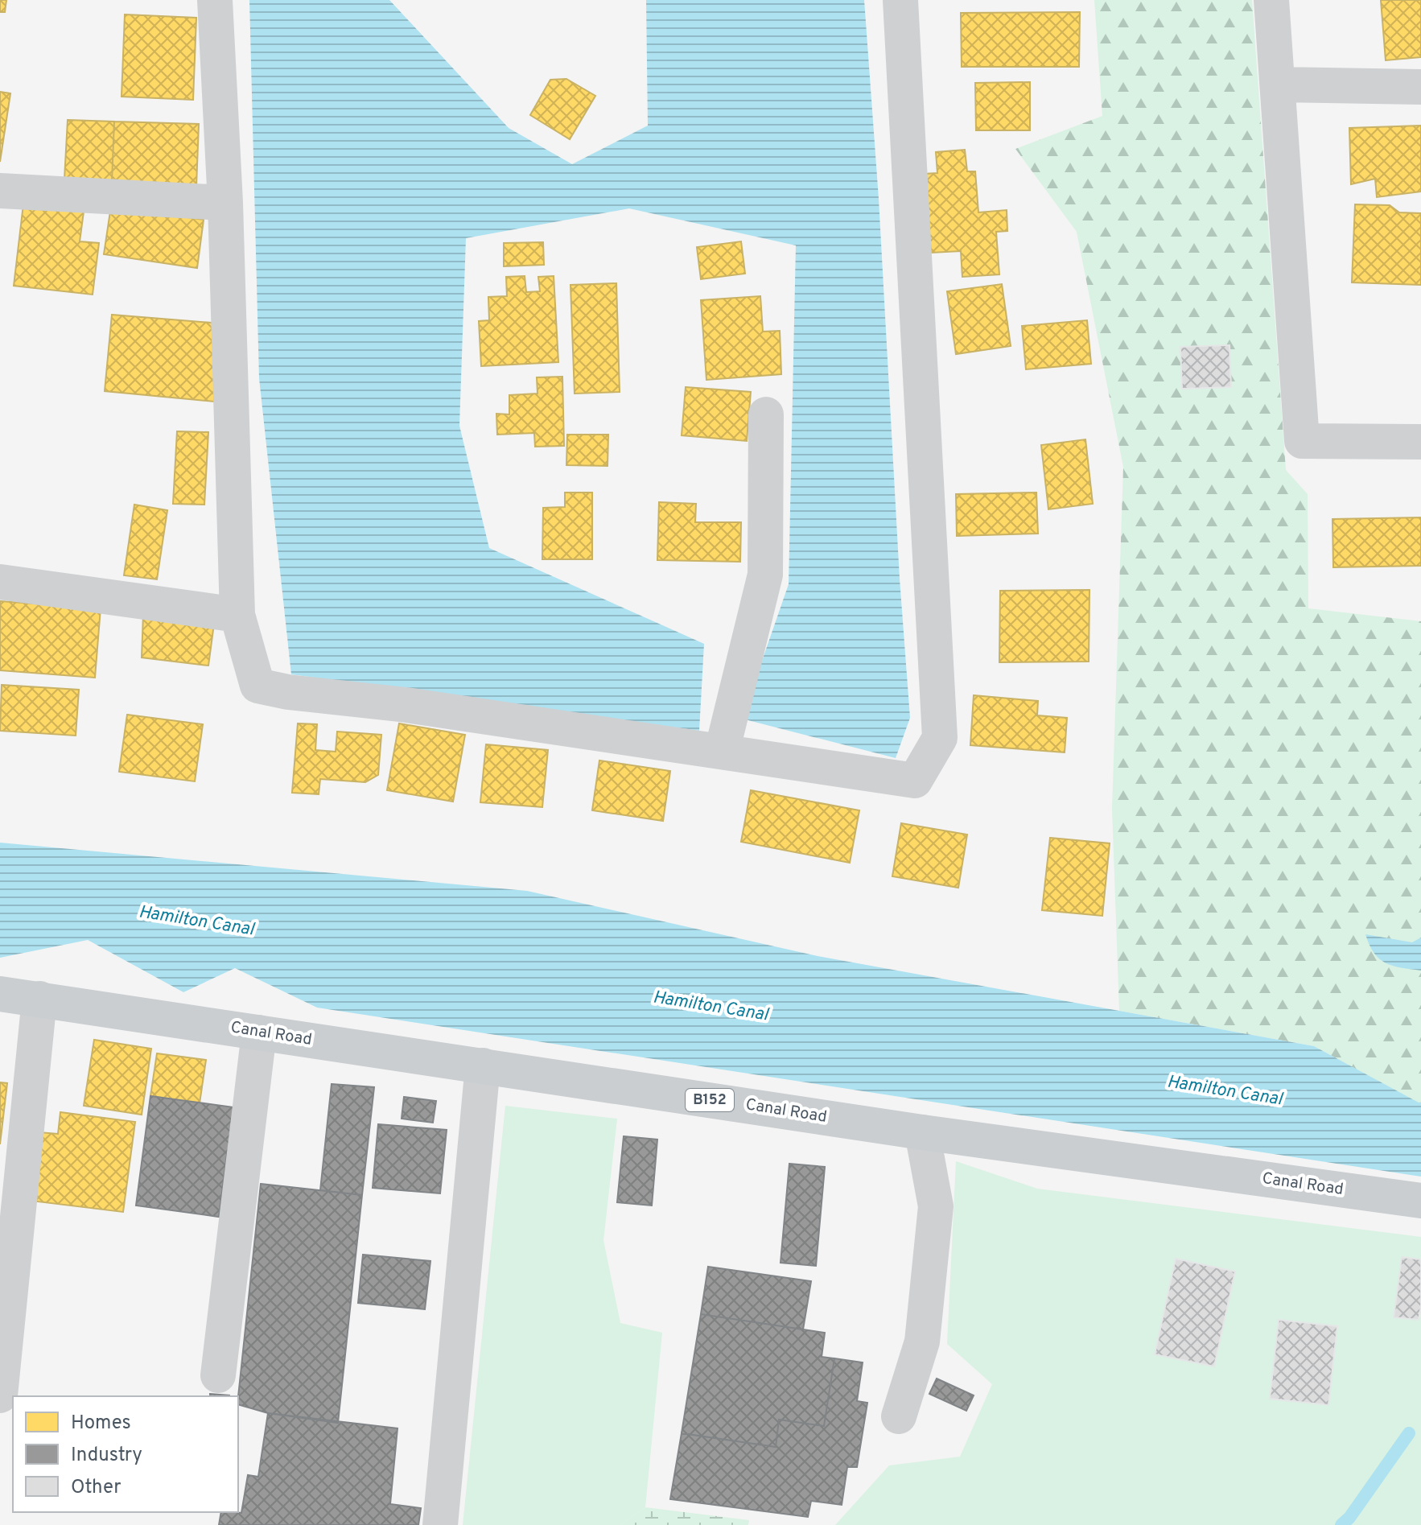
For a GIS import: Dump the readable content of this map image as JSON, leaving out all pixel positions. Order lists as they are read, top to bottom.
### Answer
{
  "streets": {
    "main road": ["Canal Road", "B152"]
  },
  "water": ["Hamilton Canal"],
  "legend": ["Homes", "Industry", "Other"]
}
